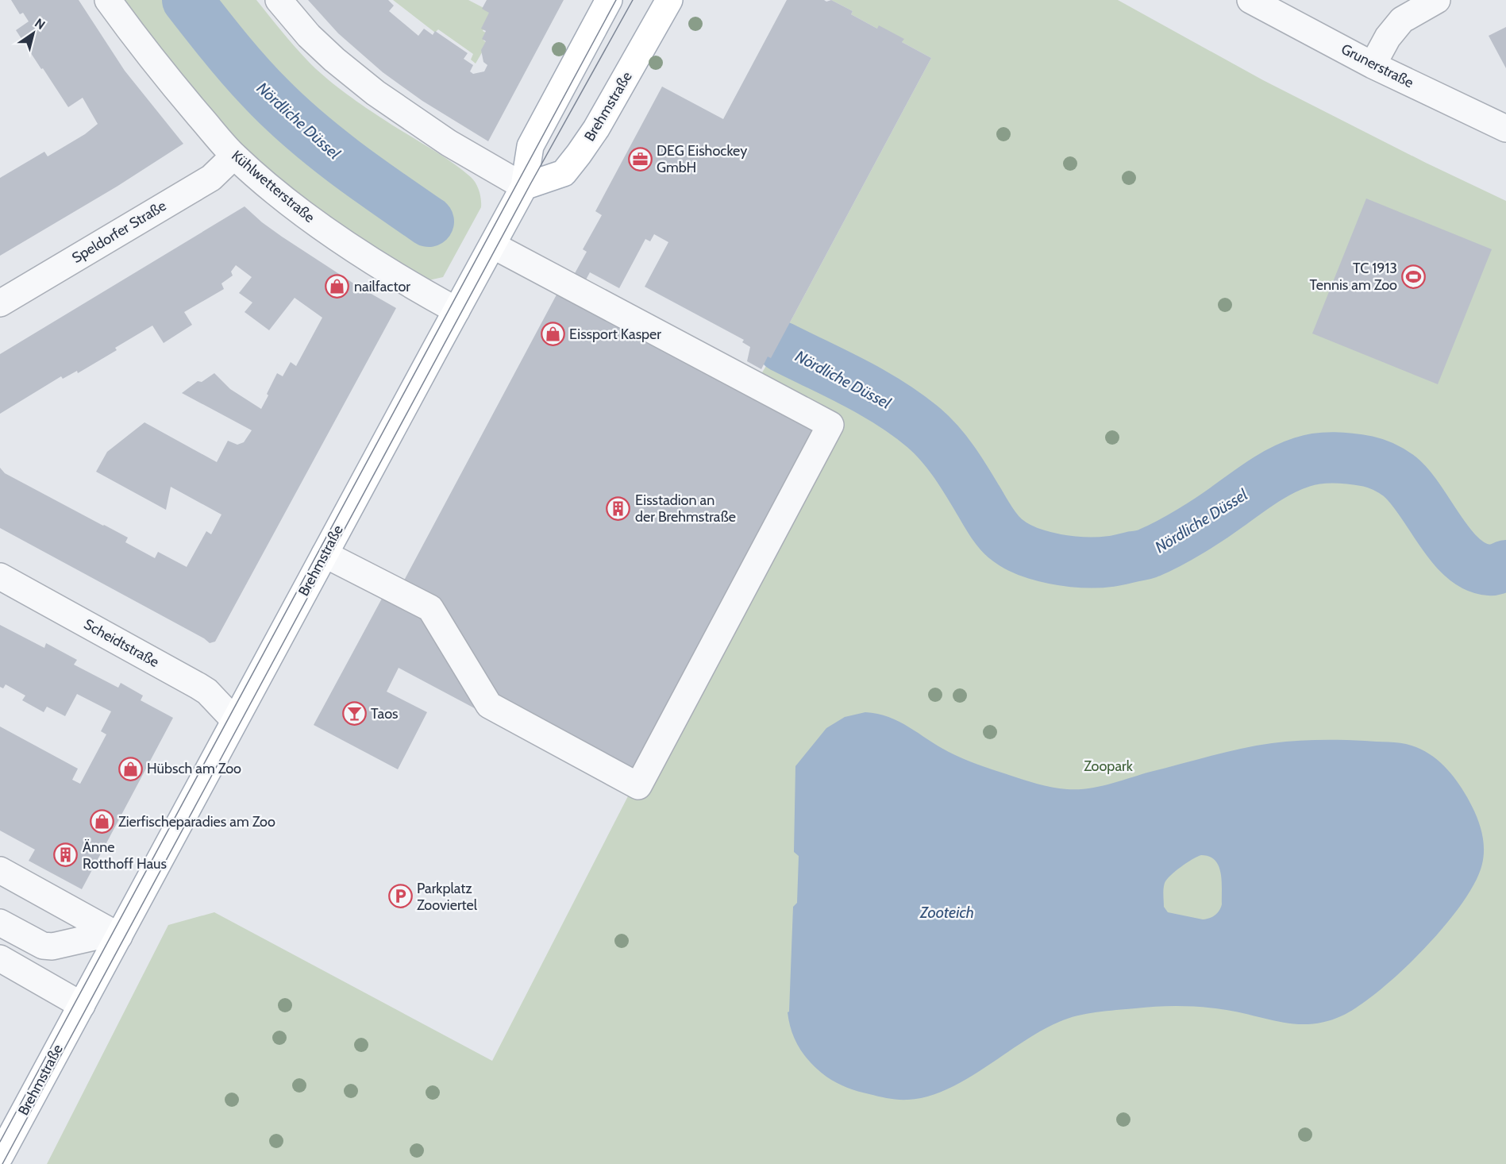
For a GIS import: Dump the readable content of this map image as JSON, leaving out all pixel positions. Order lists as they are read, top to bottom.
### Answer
{
  "streets": {
    "main road": ["Brehmstraße"],
    "street": [
      "Grunerstraße",
      "Kühlwetterstraße",
      "Speldorfer Straße",
      "Scheidtstraße"
    ]
  },
  "crossings": [
    ["Brehmstraße", "Kühlwetterstraße"],
    ["Brehmstraße", "Scheidtstraße"],
    ["Kühlwetterstraße", "Speldorfer Straße"]
  ],
  "water": ["Nördliche Düssel", "Zooteich"],
  "parks": ["Zoopark"],
  "places": {
    "office": ["DEG Eishockey GmbH"],
    "sports": ["TC 1913 Tennis am Zoo"],
    "shop": [
      "nailfactor",
      "Eissport Kasper",
      "Hübsch am Zoo",
      "Zierfischeparadies am Zoo"
    ],
    "building": ["Eisstadion an der Brehmstraße", "Änne Rotthoff Haus"],
    "bar": ["Taos"],
    "parking": ["Parkplatz Zooviertel"]
  },
  "north": "top right"
}
